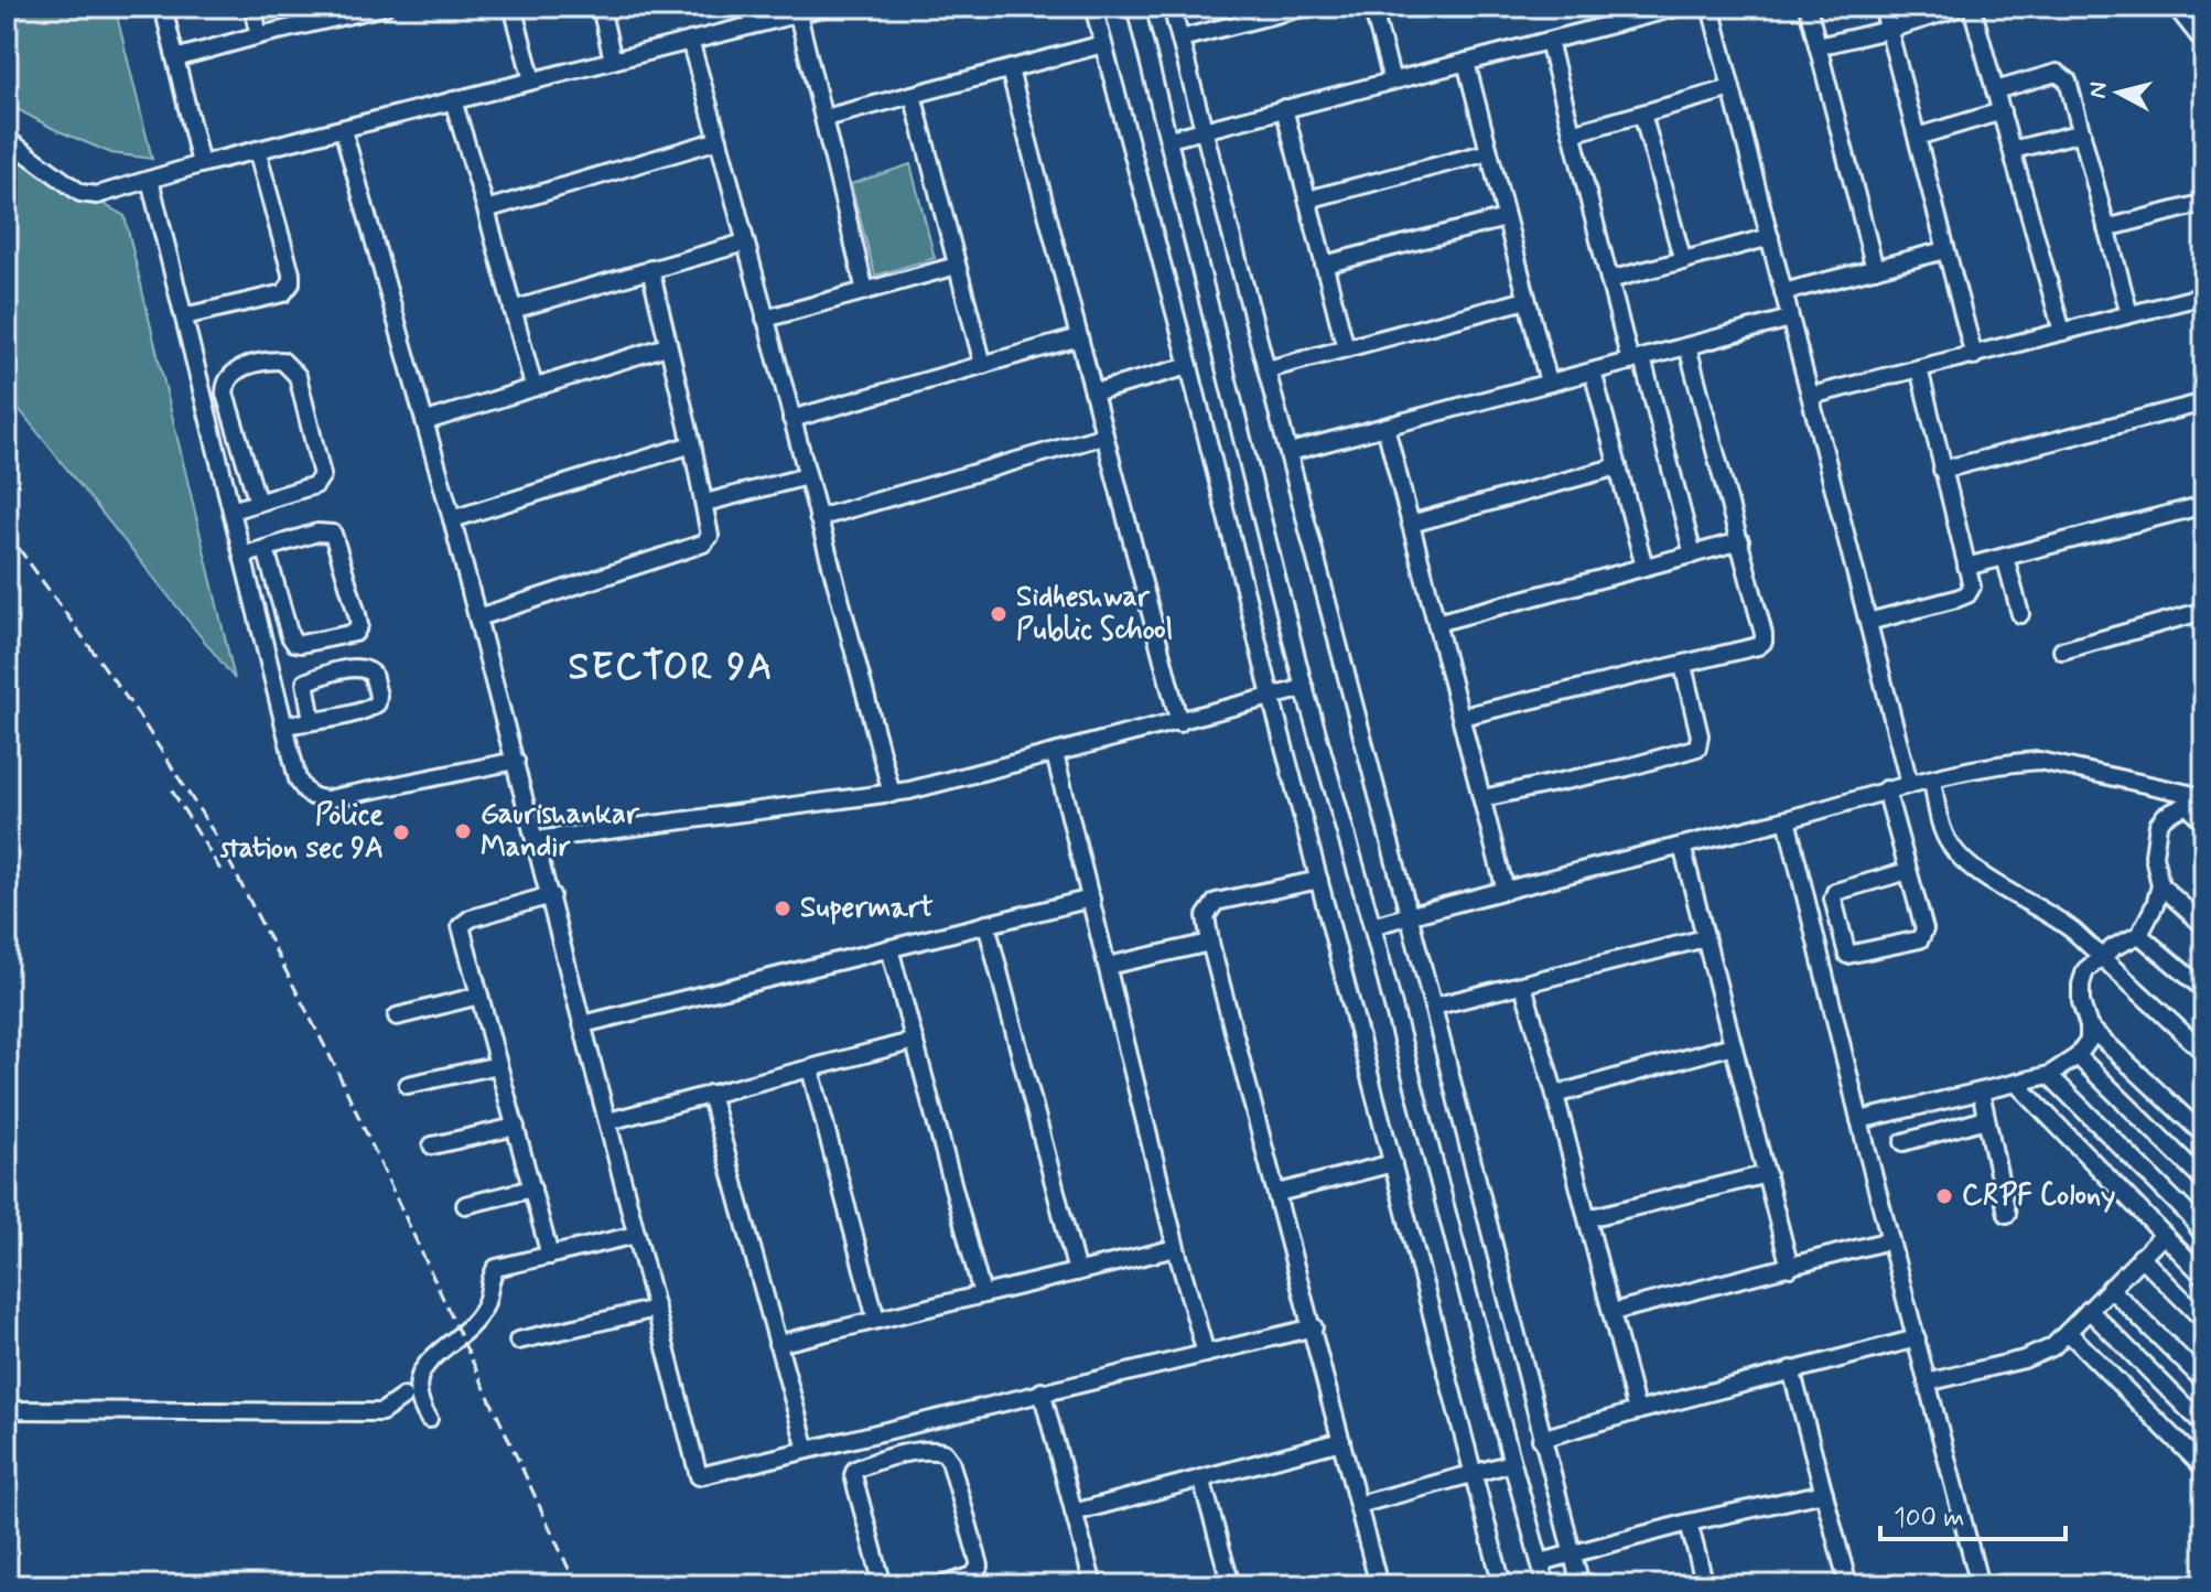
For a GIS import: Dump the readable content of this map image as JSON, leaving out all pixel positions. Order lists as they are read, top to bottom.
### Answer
{
  "districts": ["SECTOR 9A"],
  "places": [
    "Sidheshwar Public School",
    "Gaurishankar Mandir",
    "Police station sec 9A",
    "Supermart",
    "CRPF Colony"
  ],
  "scale_bar": "100 m",
  "north": "left"
}
